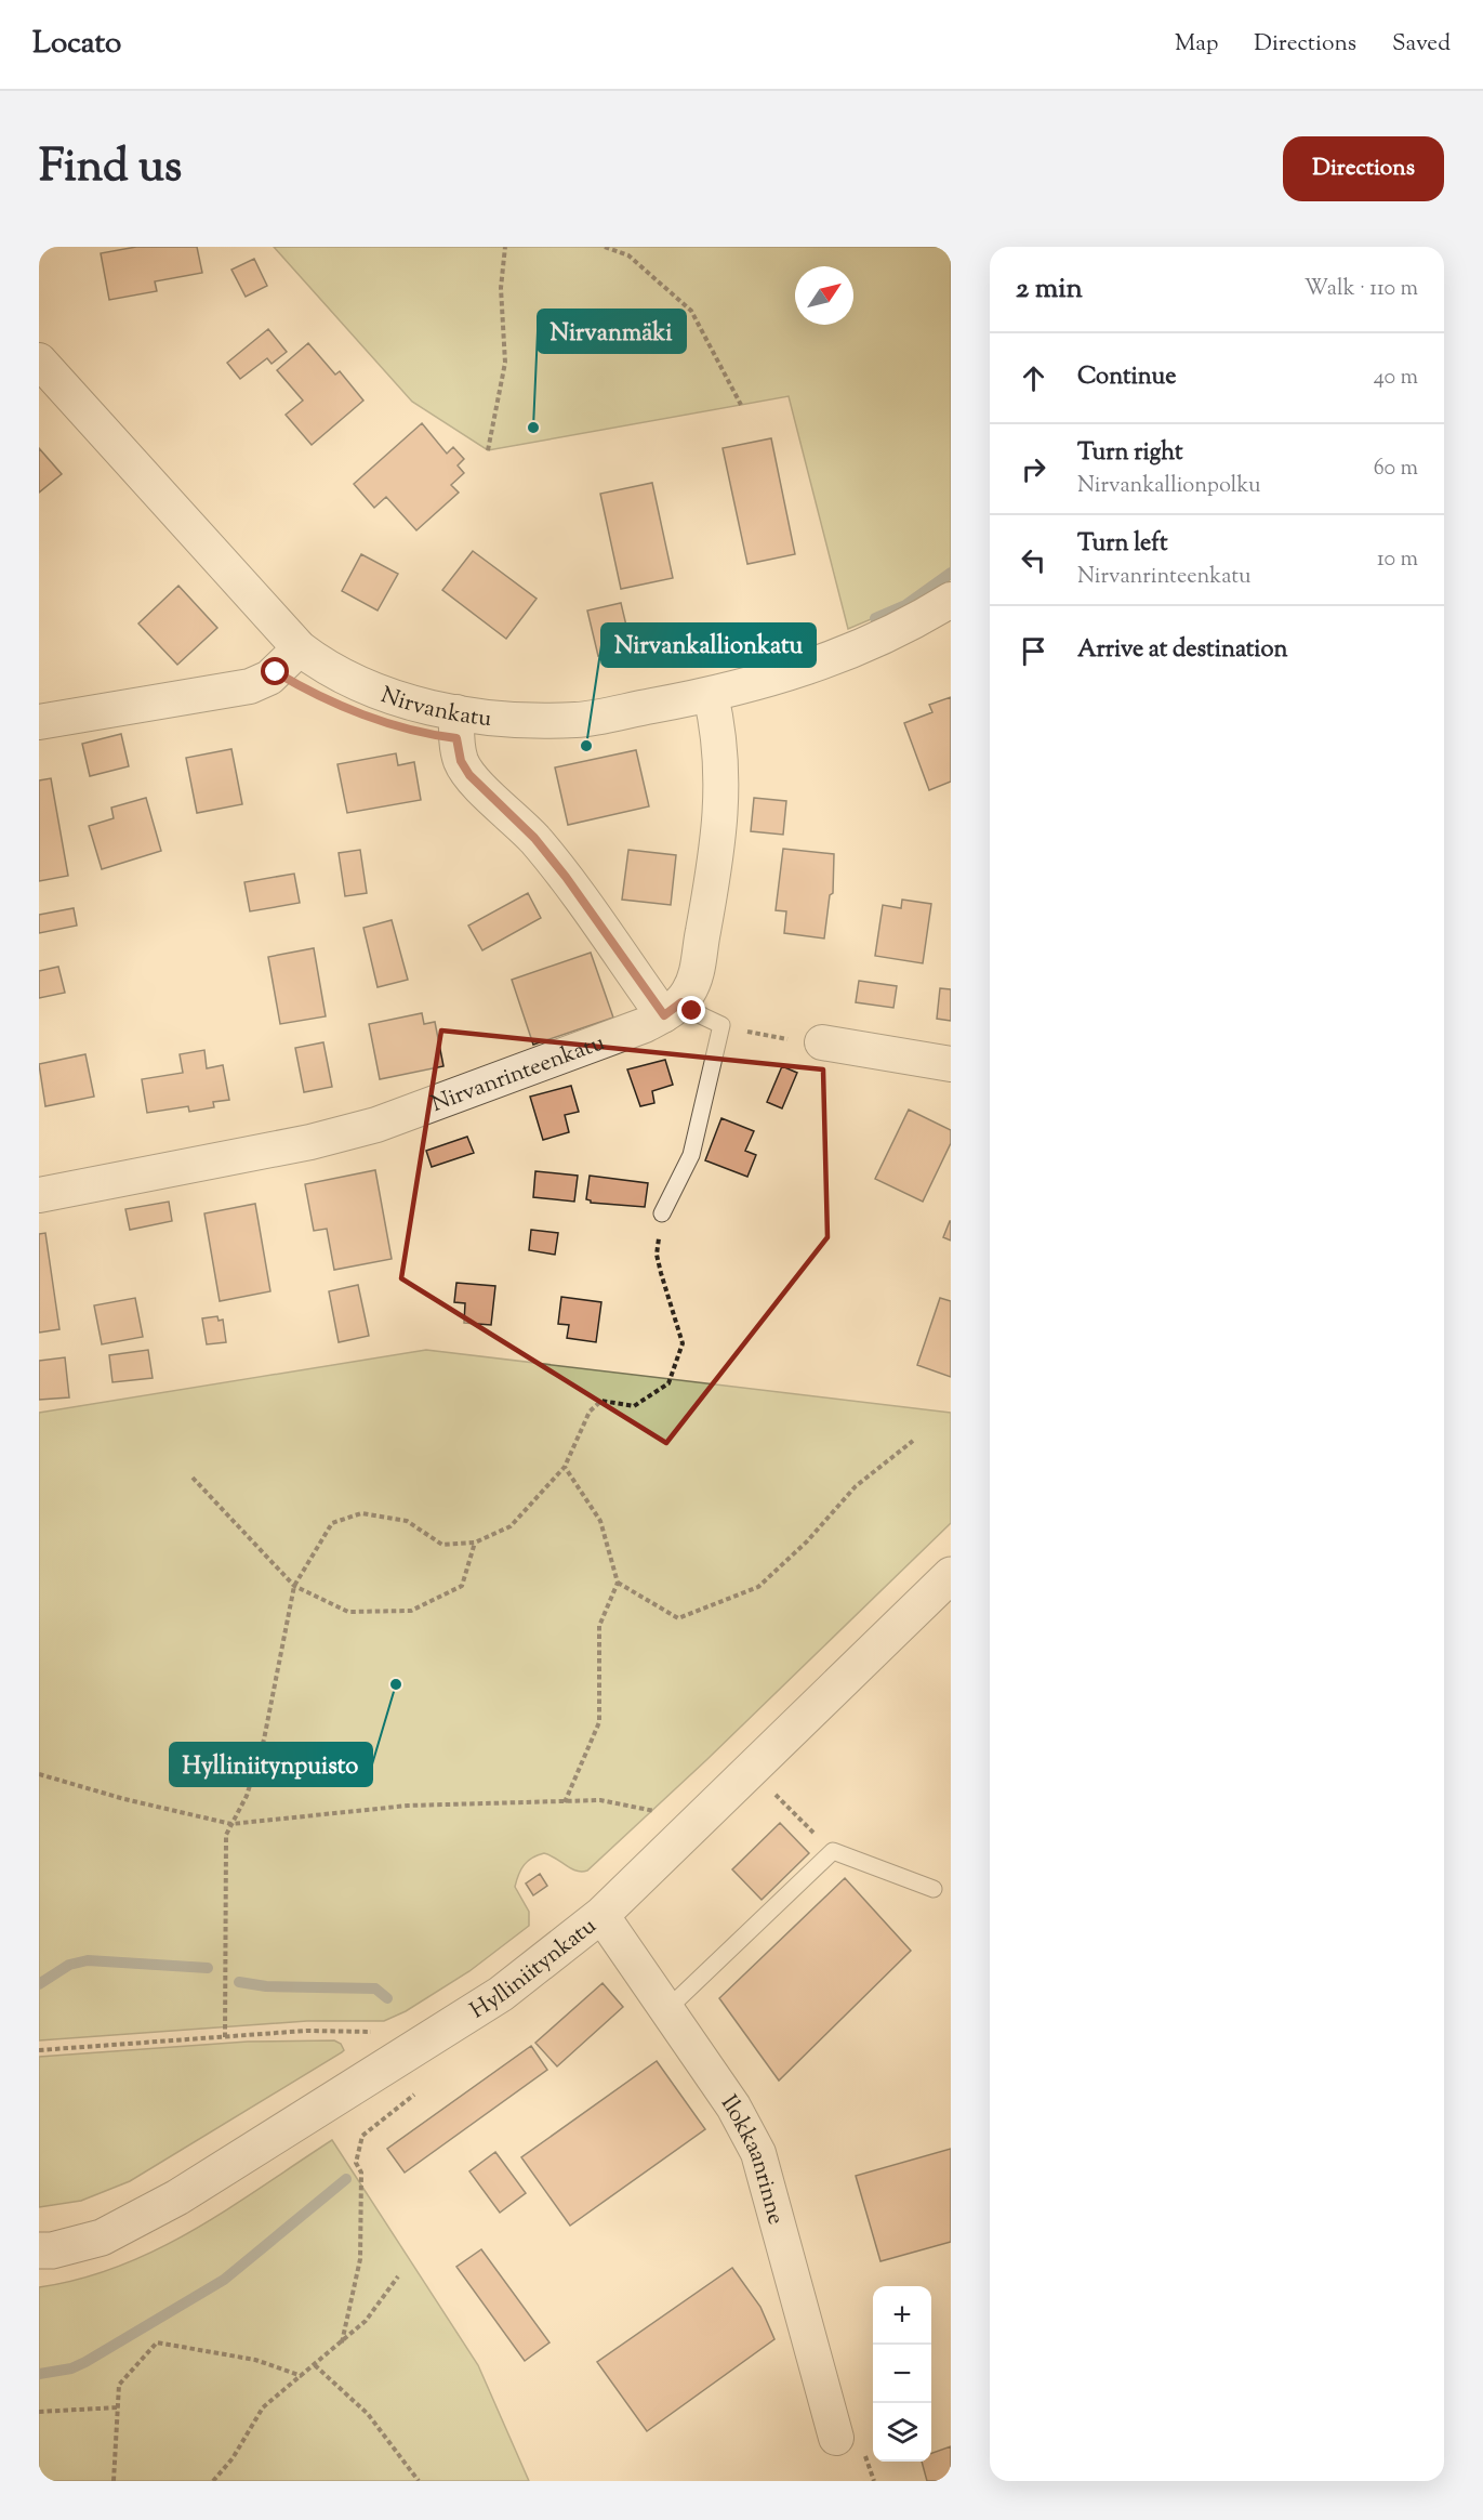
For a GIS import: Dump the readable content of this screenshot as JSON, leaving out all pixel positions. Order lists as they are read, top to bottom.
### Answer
{
  "streets": {
    "street": [
      "Nirvankatu",
      "Nirvanrinteenkatu",
      "Hylliniitynkatu",
      "Ilokkaanrinne"
    ]
  },
  "crossings": [
    ["Hylliniitynkatu", "Ilokkaanrinne"]
  ],
  "places": ["Nirvanmäki", "Nirvankallionkatu", "Hylliniitynpuisto"],
  "north": "top right",
  "page": {
    "header": "Locato",
    "nav": ["Map", "Directions", "Saved"],
    "title": "Find us",
    "buttons": "Directions",
    "heading": ["2 min", "Walk · 110 m"],
    "list": [
      ["Continue", "40 m"],
      ["Turn right", "Nirvankallionpolku", "60 m"],
      ["Turn left", "Nirvanrinteenkatu", "10 m"],
      "Arrive at destination"
    ],
    "map_buttons": ["+", "−"]
  }
}
